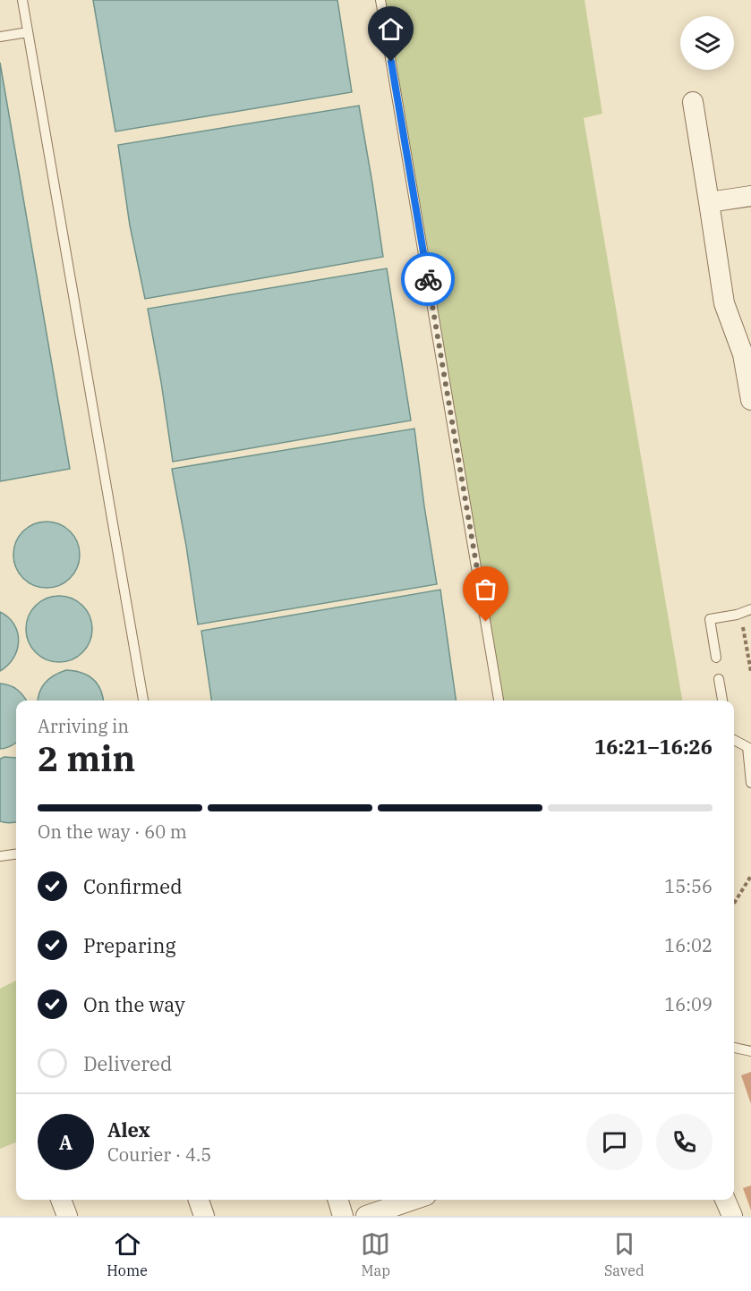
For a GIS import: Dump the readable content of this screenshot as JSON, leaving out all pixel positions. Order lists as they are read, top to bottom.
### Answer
{
  "page": {
    "heading": ["2 min", "Arriving in", "16:21–16:26"],
    "panel": ["Alex", "Courier · 4.5"],
    "bar": "On the way · 60 m",
    "list": [
      ["Confirmed", "15:56"],
      ["Preparing", "16:02"],
      ["On the way", "16:09"],
      "Delivered"
    ],
    "round": "A",
    "tabs": ["Home", "Map", "Saved"]
  }
}
